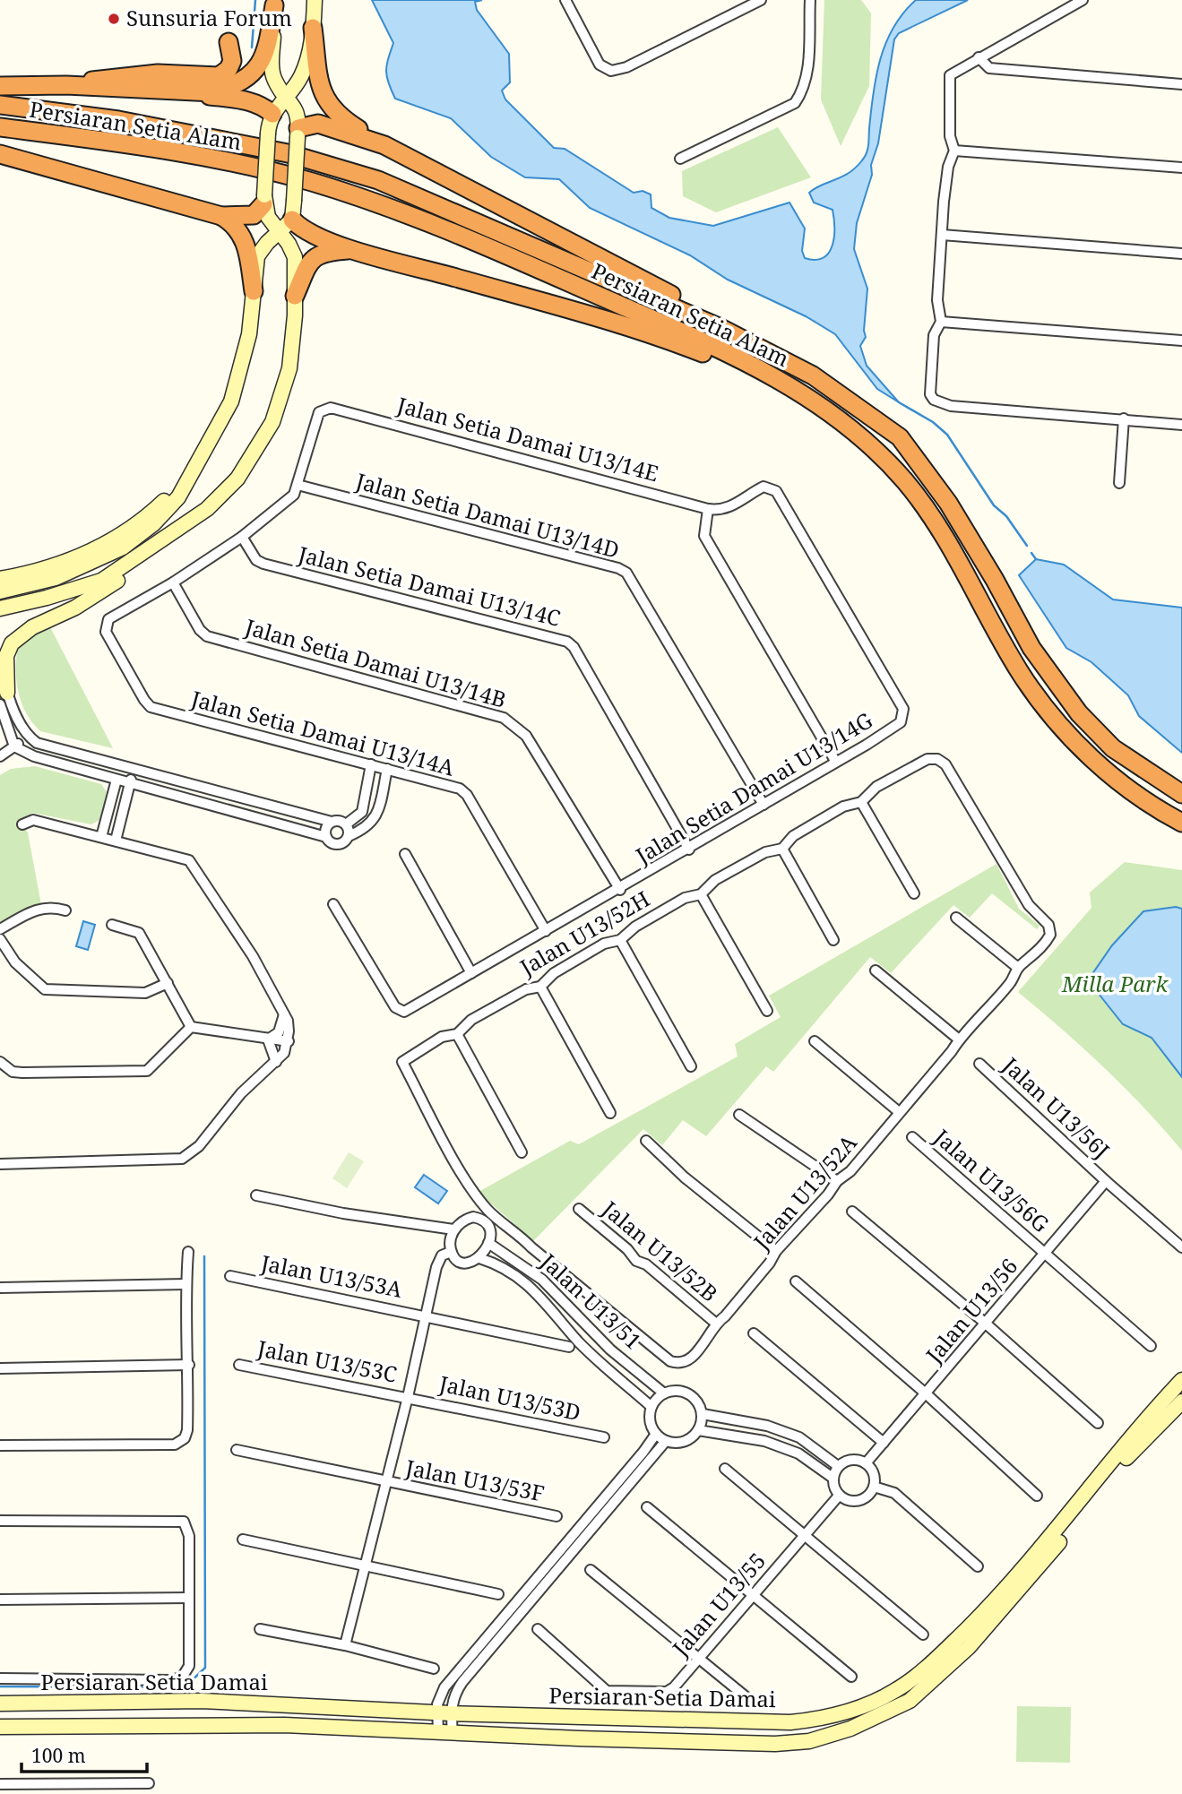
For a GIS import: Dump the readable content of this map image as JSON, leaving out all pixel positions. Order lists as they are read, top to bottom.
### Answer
{
  "streets": {
    "highway": ["Persiaran Setia Alam"],
    "street": [
      "Jalan Setia Damai U13/14E",
      "Jalan Setia Damai U13/14D",
      "Jalan Setia Damai U13/14C",
      "Jalan Setia Damai U13/14B",
      "Jalan Setia Damai U13/14A",
      "Jalan Setia Damai U13/14G",
      "Jalan U13/52H",
      "Jalan U13/56J",
      "Jalan U13/56G",
      "Jalan U13/52A",
      "Jalan U13/52B",
      "Jalan U13/53A",
      "Jalan U13/51",
      "Jalan U13/56",
      "Jalan U13/53C",
      "Jalan U13/53D",
      "Jalan U13/53F",
      "Jalan U13/55",
      "Persiaran Setia Damai"
    ]
  },
  "crossings": [
    ["Jalan Setia Damai U13/14E", "Jalan Setia Damai U13/14D"],
    ["Jalan Setia Damai U13/14E", "Jalan Setia Damai U13/14G"],
    ["Jalan Setia Damai U13/14D", "Jalan Setia Damai U13/14G"],
    ["Jalan Setia Damai U13/14C", "Jalan Setia Damai U13/14G"],
    ["Jalan Setia Damai U13/14B", "Jalan Setia Damai U13/14A"],
    ["Jalan Setia Damai U13/14B", "Jalan Setia Damai U13/14G"],
    ["Jalan Setia Damai U13/14A", "Jalan Setia Damai U13/14G"],
    ["Jalan U13/52H", "Jalan U13/52A"],
    ["Jalan U13/52H", "Jalan U13/51"],
    ["Jalan U13/56J", "Jalan U13/56"],
    ["Jalan U13/56G", "Jalan U13/56"],
    ["Jalan U13/52A", "Jalan U13/52B"],
    ["Jalan U13/52A", "Jalan U13/51"],
    ["Jalan U13/56", "Jalan U13/55"],
    ["Jalan U13/53C", "Jalan U13/53D"]
  ],
  "parks": ["Milla Park"],
  "places": ["Sunsuria Forum"],
  "scale_bar": "100 m"
}
